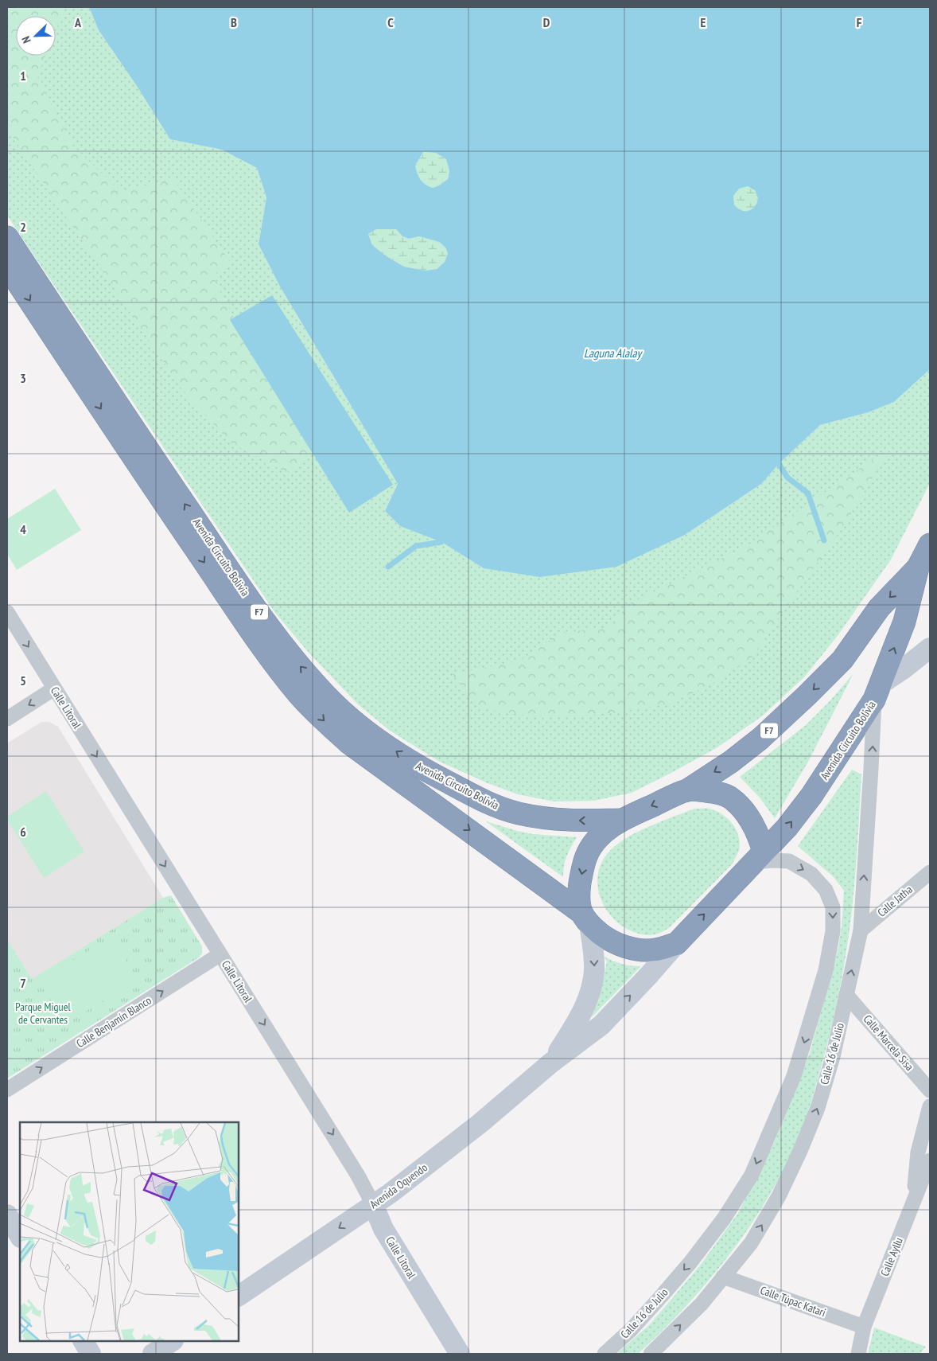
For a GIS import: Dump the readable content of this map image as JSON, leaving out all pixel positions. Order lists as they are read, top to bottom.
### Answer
{
  "streets": {
    "highway": ["Avenida Circuito Bolivia", "F7"],
    "main road": ["Calle Litoral", "Avenida Oquendo"],
    "street": [
      "Calle Jatha",
      "Calle Benjamín Blanco",
      "Calle Marcela Sisa",
      "Calle 16 de Julio",
      "Calle Ayllu",
      "Calle Túpac Katari"
    ]
  },
  "crossings": [
    ["Avenida Circuito Bolivia", "F7"],
    ["Avenida Circuito Bolivia", "Calle 16 de Julio"],
    ["Avenida Circuito Bolivia", "Avenida Oquendo"],
    ["F7", "Calle 16 de Julio"],
    ["F7", "Avenida Oquendo"],
    ["Calle Litoral", "Calle Benjamín Blanco"],
    ["Calle Litoral", "Avenida Oquendo"],
    ["Calle Jatha", "Calle 16 de Julio"],
    ["Calle Marcela Sisa", "Calle 16 de Julio"],
    ["Calle 16 de Julio", "Calle Túpac Katari"],
    ["Calle Ayllu", "Calle Túpac Katari"]
  ],
  "one_way": ["Calle Litoral", "Calle Benjamín Blanco"],
  "water": ["Laguna Alalay"],
  "parks": ["Parque Miguel de Cervantes"],
  "north": "bottom left",
  "grid": {
    "columns": [
      "A",
      "B",
      "C",
      "D",
      "E",
      "F"
    ],
    "rows": [
      "1",
      "2",
      "3",
      "4",
      "5",
      "6",
      "7"
    ]
  }
}
